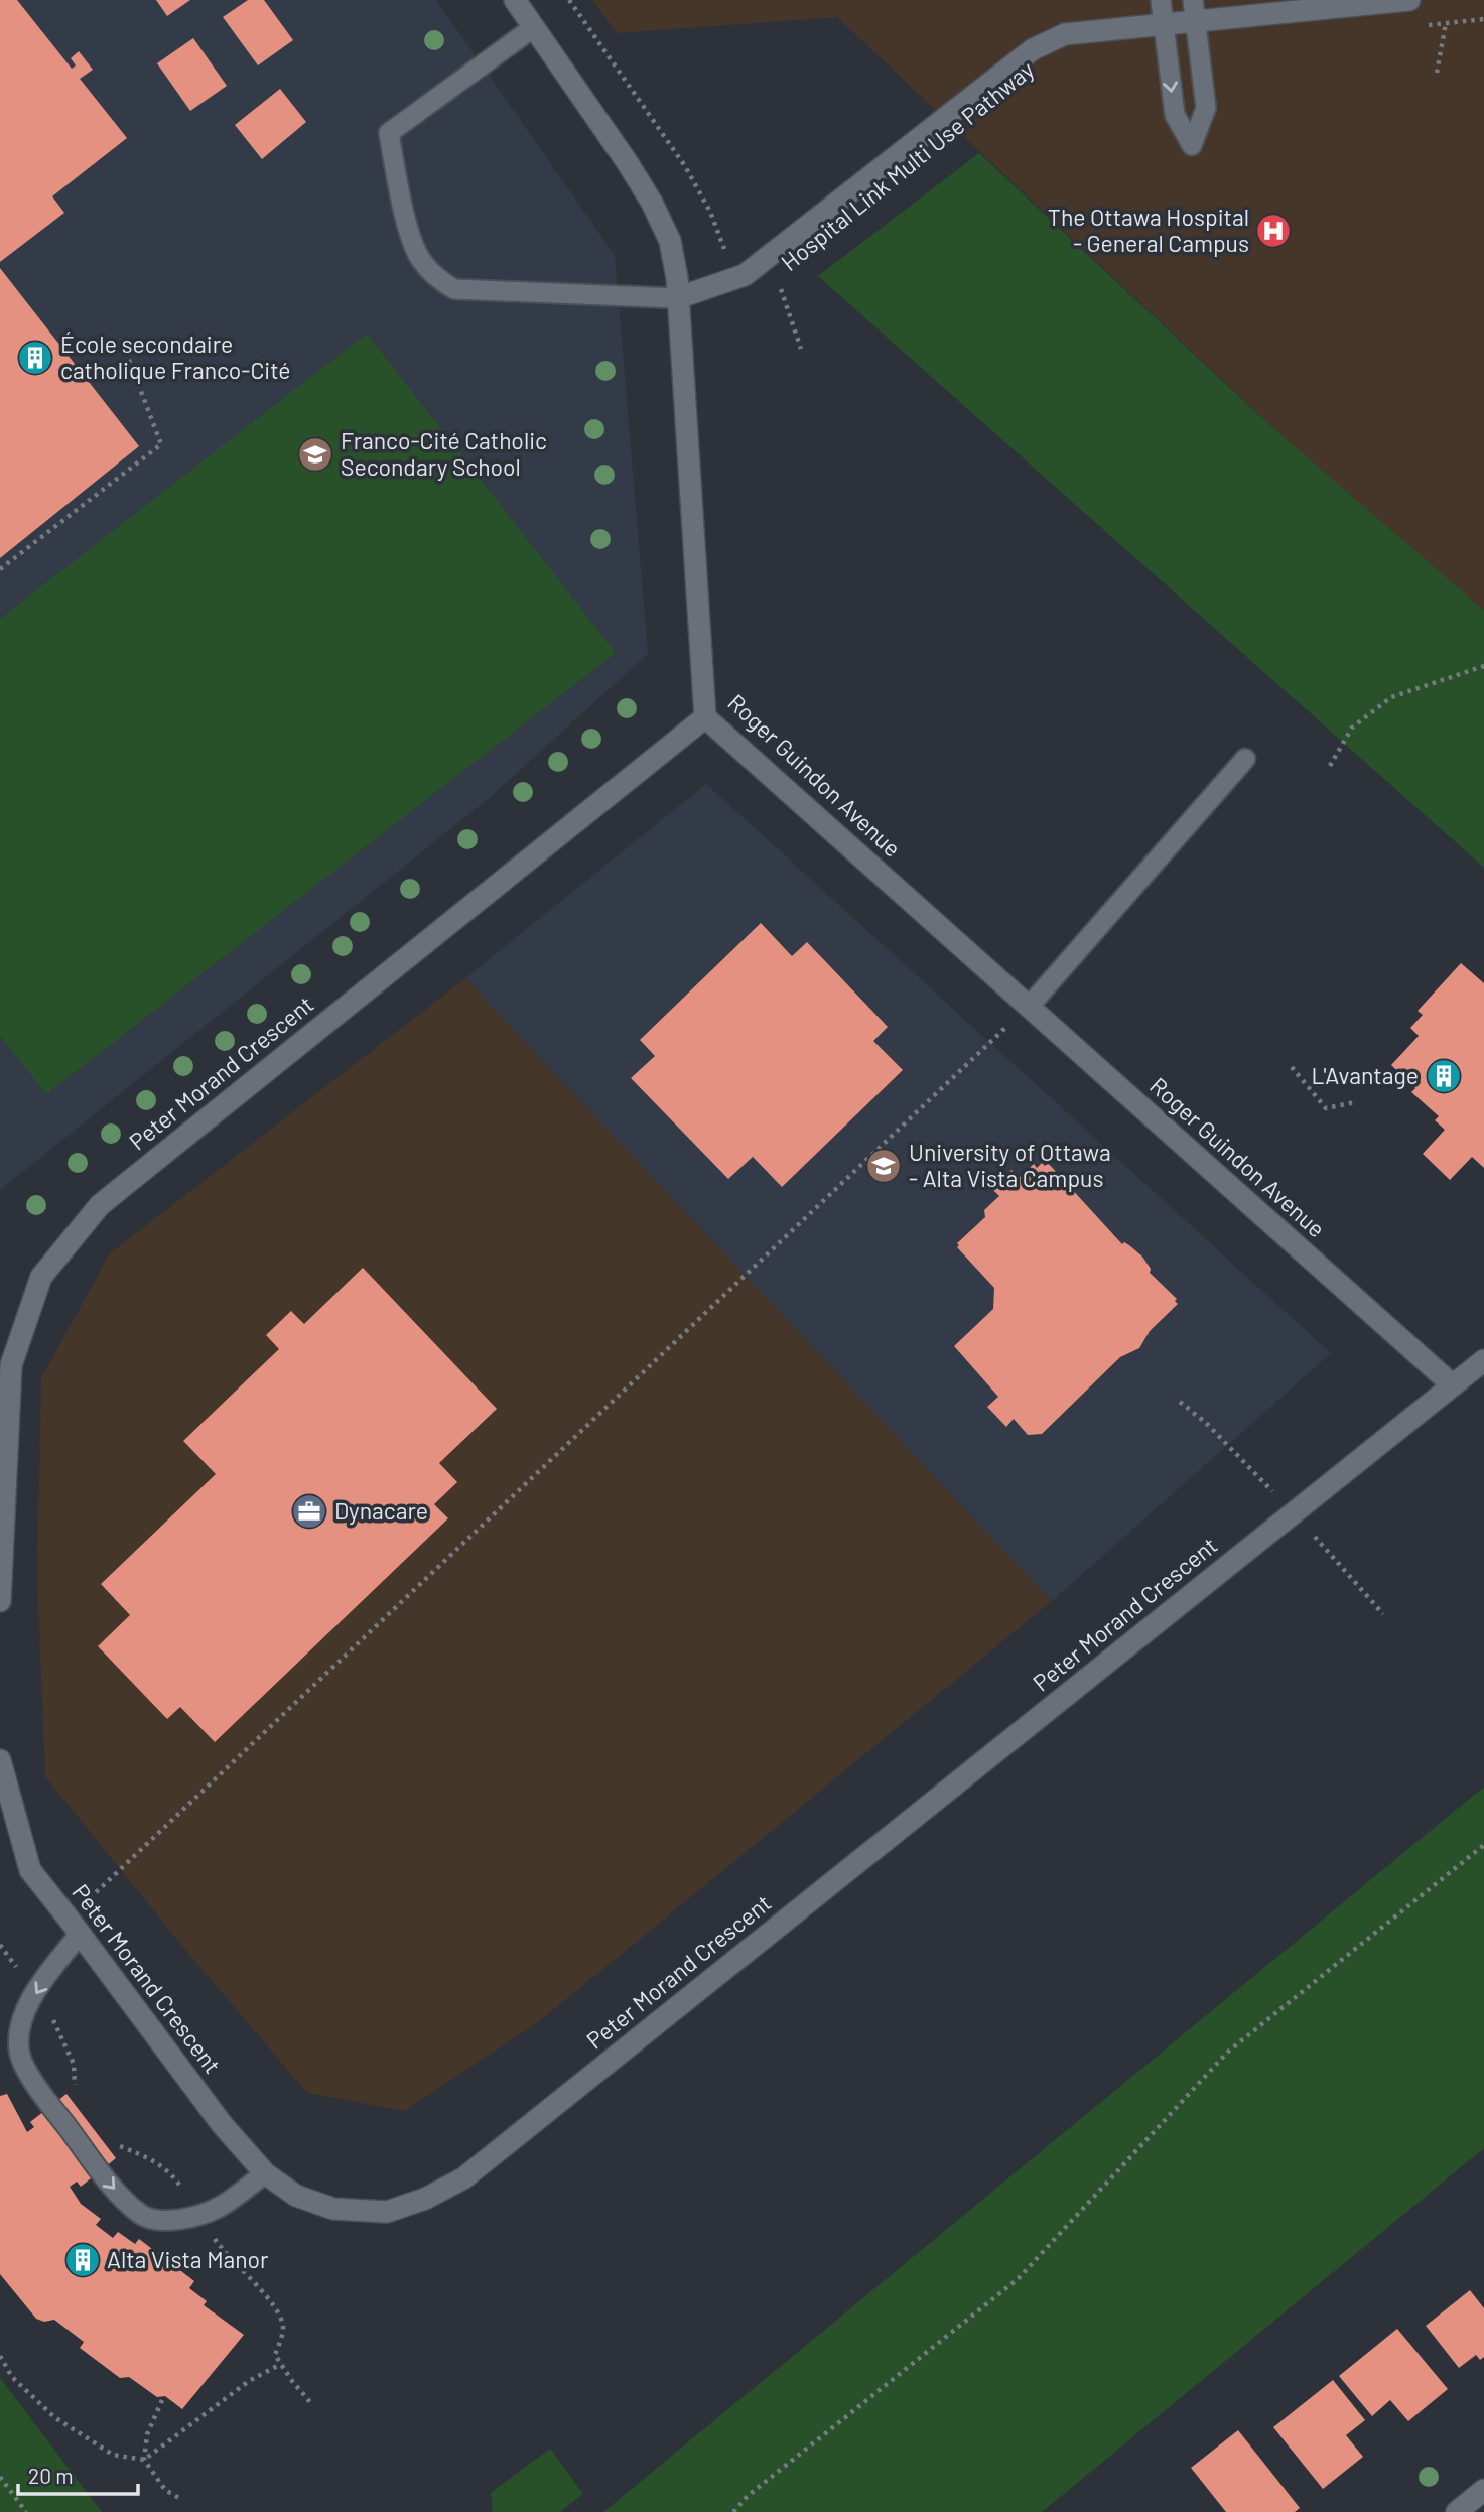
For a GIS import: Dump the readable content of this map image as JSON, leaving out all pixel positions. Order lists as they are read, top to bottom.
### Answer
{
  "streets": {
    "street": ["Roger Guindon Avenue", "Peter Morand Crescent"],
    "path": ["Hospital Link Multi Use Pathway"]
  },
  "crossings": [
    ["Roger Guindon Avenue", "Peter Morand Crescent"]
  ],
  "places": {
    "hospital": ["The Ottawa Hospital - General Campus"],
    "building": ["École secondaire catholique Franco-Cité", "L'Avantage", "Alta Vista Manor"],
    "school or university": ["Franco-Cité Catholic Secondary School", "University of Ottawa - Alta Vista Campus"],
    "office": ["Dynacare"]
  },
  "scale_bar": "20 m"
}
